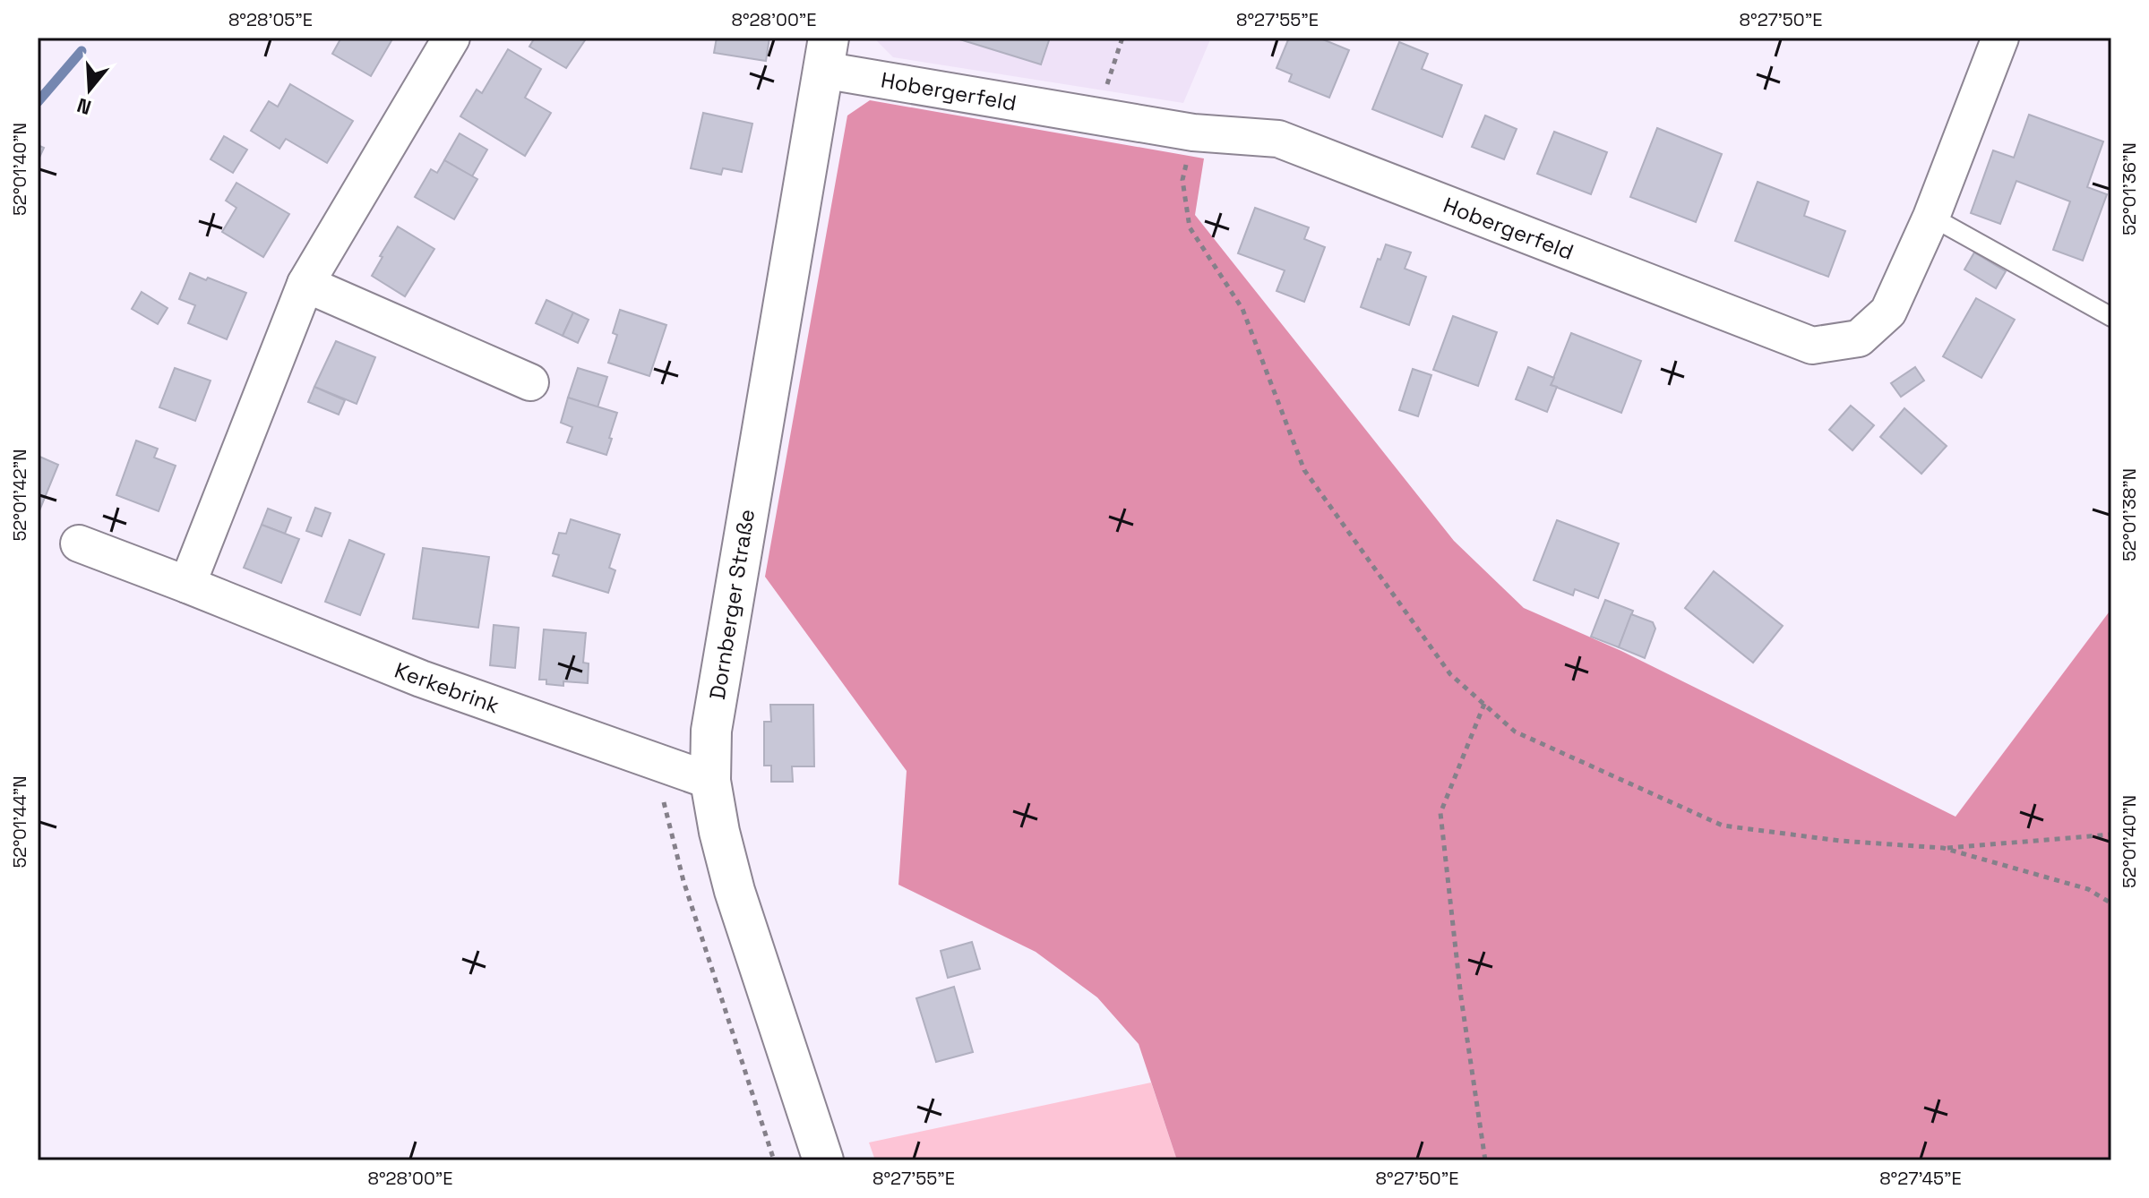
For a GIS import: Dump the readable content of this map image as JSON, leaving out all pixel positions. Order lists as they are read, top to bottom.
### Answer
{
  "streets": {
    "street": ["Hobergerfeld", "Dornberger Straße", "Kerkebrink"]
  },
  "crossings": [
    ["Hobergerfeld", "Dornberger Straße"],
    ["Dornberger Straße", "Kerkebrink"]
  ],
  "north": "bottom",
  "coordinates": [
    "8°28'05\"E",
    "8°28'00\"E",
    "8°27'55\"E",
    "8°27'50\"E",
    "52°01'40\"N",
    "52°01'36\"N",
    "52°01'42\"N",
    "52°01'38\"N",
    "52°01'44\"N",
    "8°27'45\"E"
  ]
}
